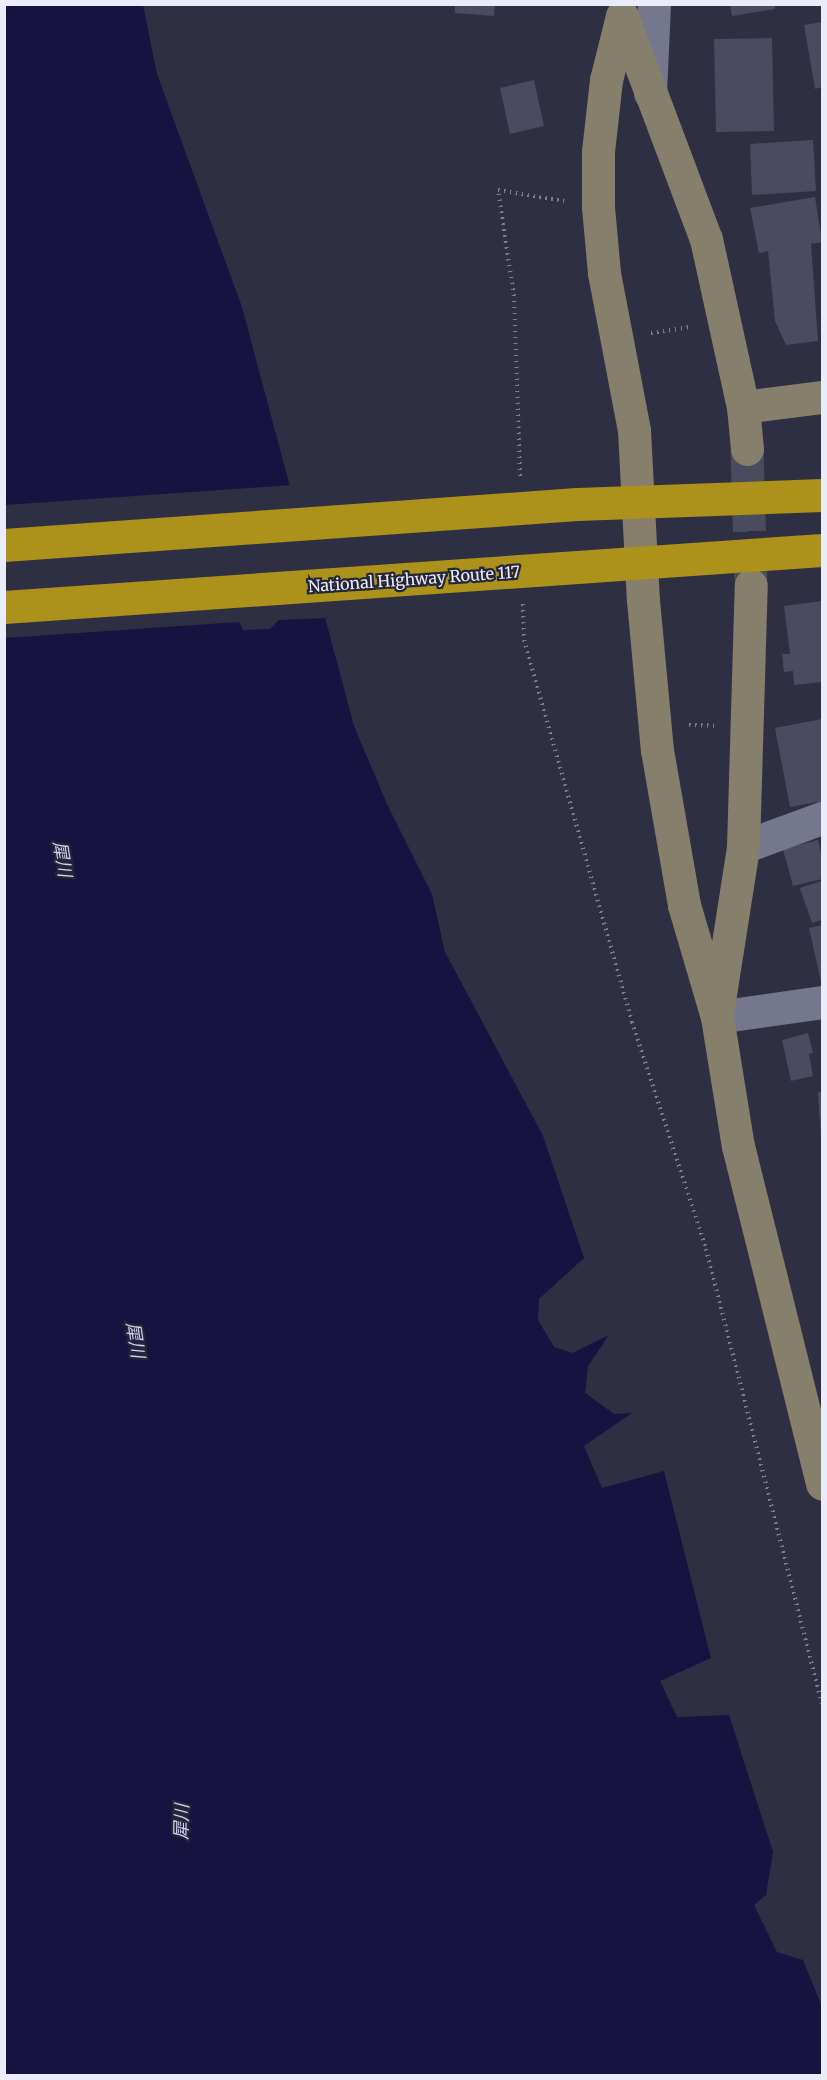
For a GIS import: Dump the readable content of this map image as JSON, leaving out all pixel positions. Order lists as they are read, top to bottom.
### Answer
{
  "streets": {
    "highway": ["National Highway Route 117"]
  },
  "water": ["犀川"]
}
